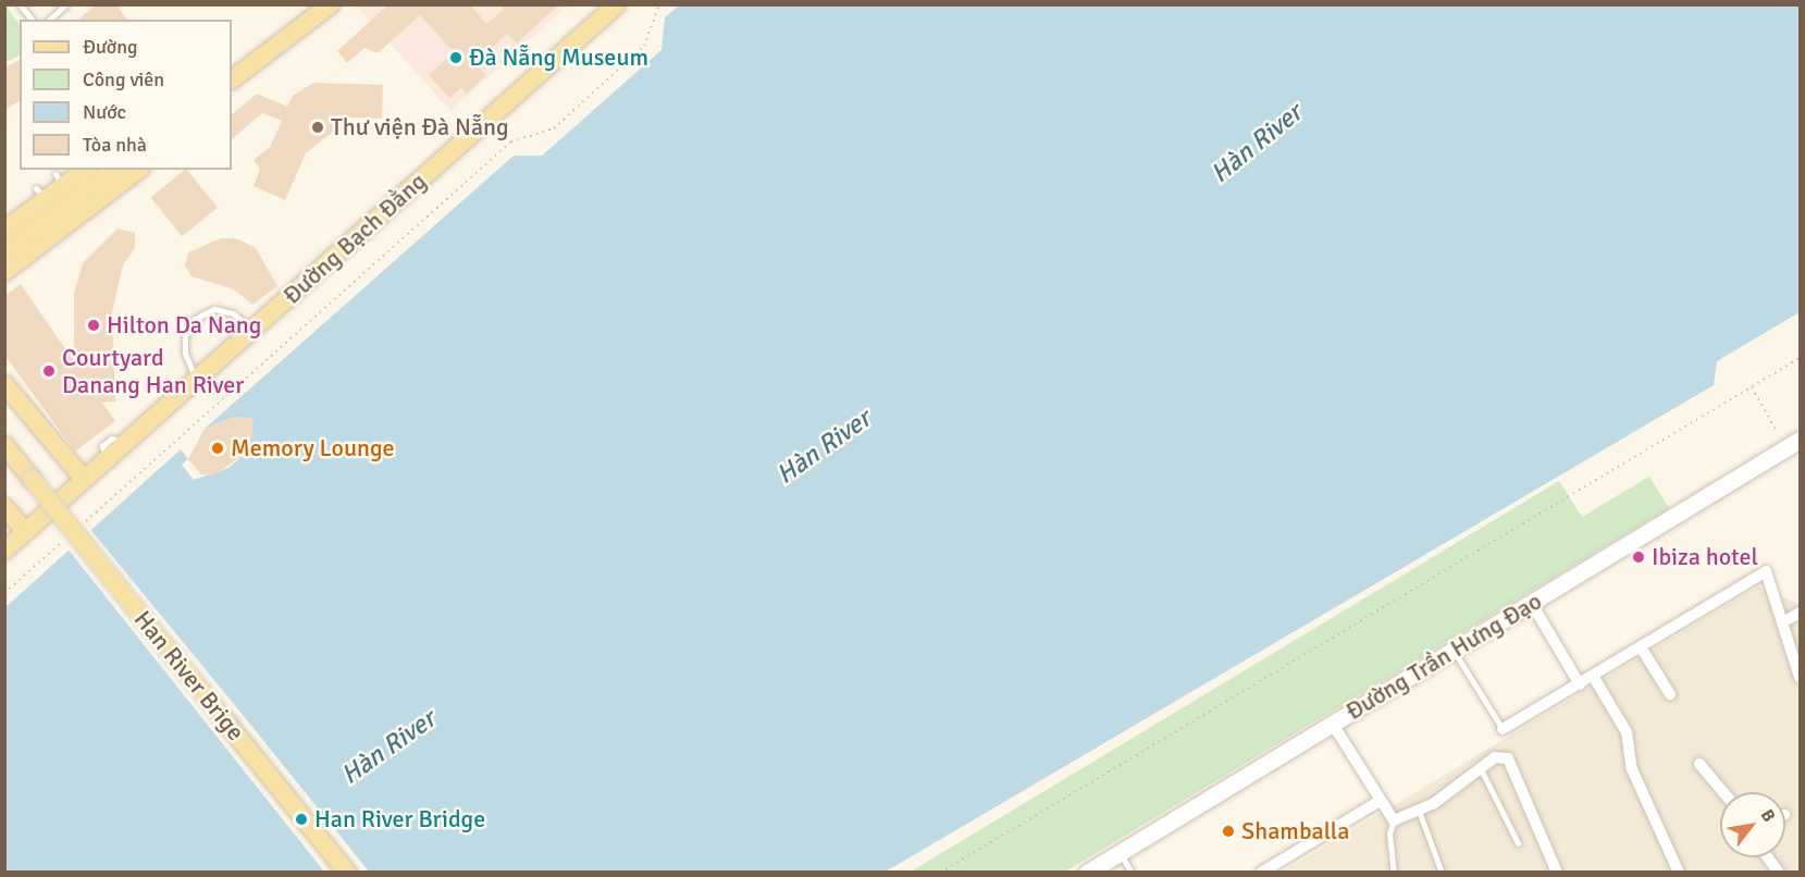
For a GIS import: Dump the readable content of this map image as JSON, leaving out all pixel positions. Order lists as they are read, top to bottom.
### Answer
{
  "streets": {
    "main road": ["Đường Bạch Đằng", "Đường Trần Hưng Đạo", "Han River Brige"]
  },
  "water": ["Hàn River"],
  "places": [
    "Đà Nẵng Museum",
    "Thư viện Đà Nẵng",
    "Hilton Da Nang",
    "Courtyard Danang Han River",
    "Memory Lounge",
    "Ibiza hotel",
    "Han River Bridge",
    "Shamballa"
  ],
  "legend": [
    "Đường",
    "Công viên",
    "Nước",
    "Tòa nhà"
  ],
  "north": "top right"
}
